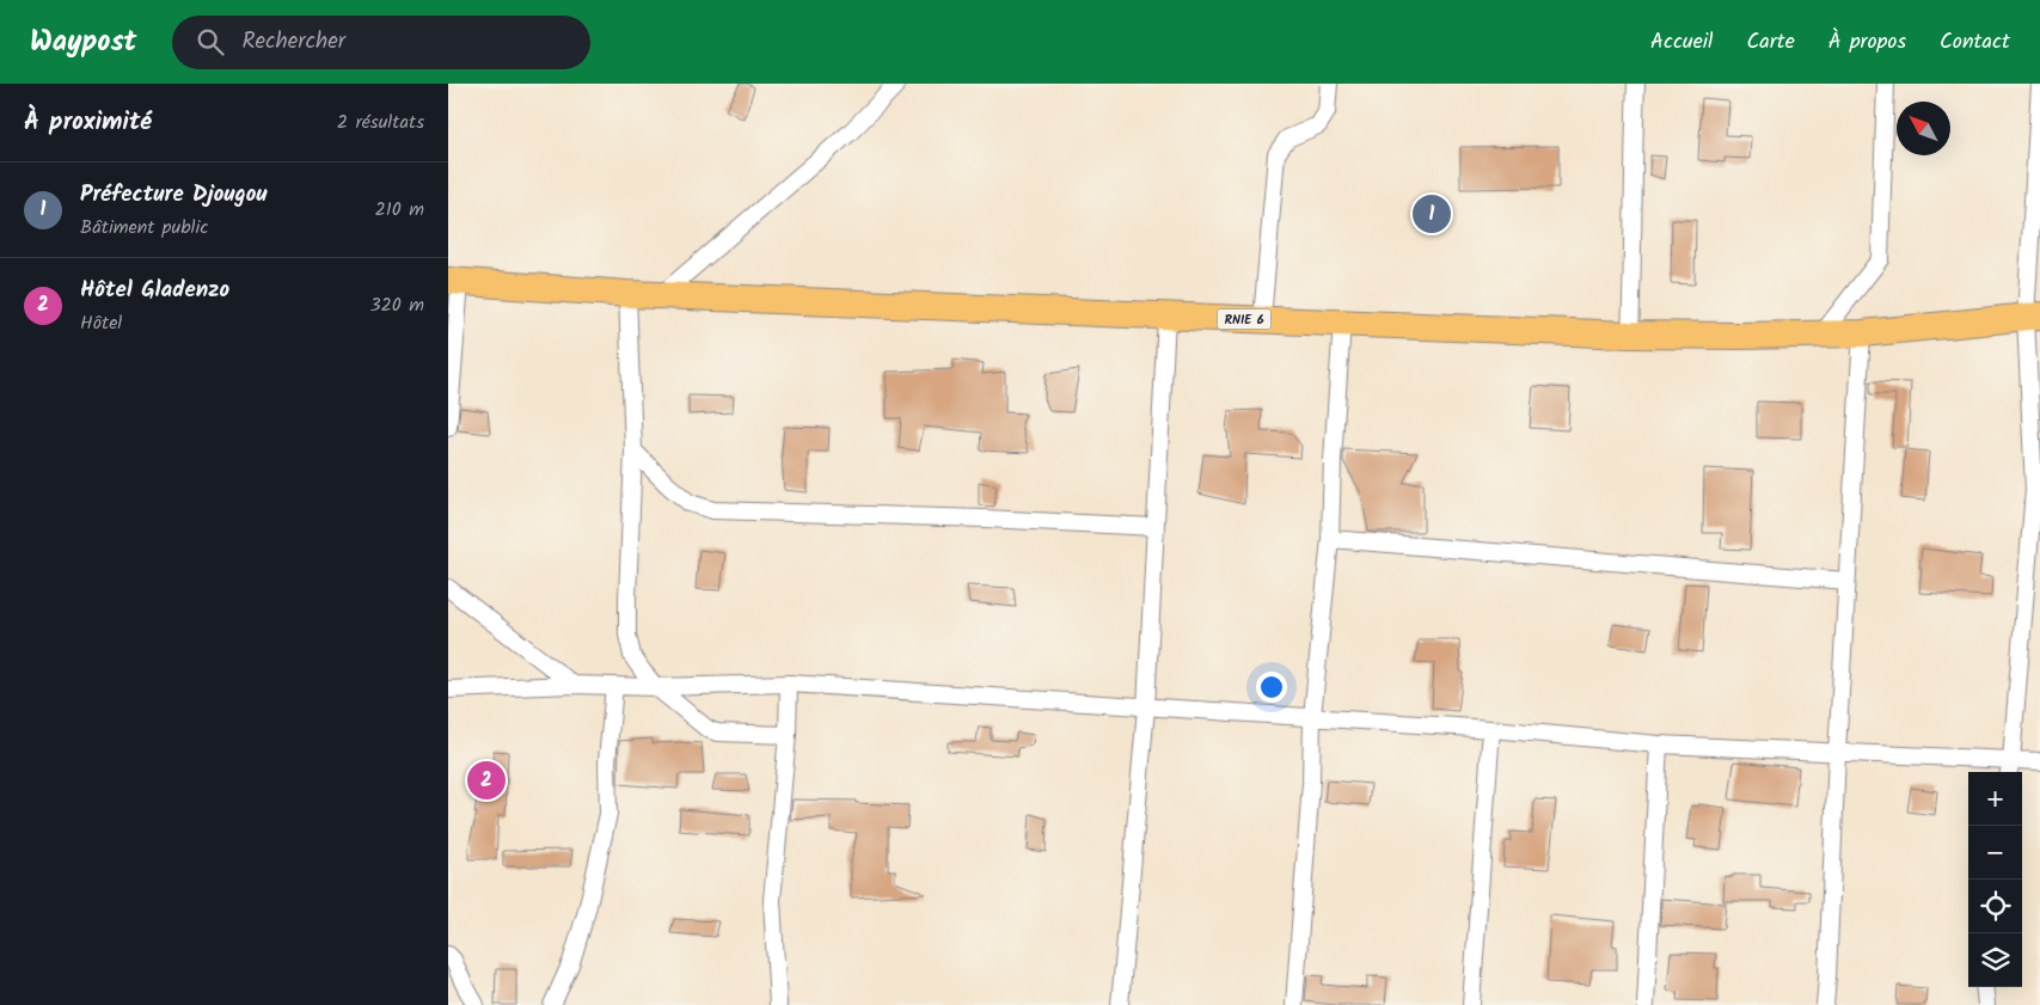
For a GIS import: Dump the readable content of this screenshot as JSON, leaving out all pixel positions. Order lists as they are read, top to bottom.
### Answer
{
  "streets": {
    "main road": ["RNIE 6"]
  },
  "north": "top left",
  "page": {
    "header": "Waypost",
    "search": "Rechercher",
    "nav": [
      "Accueil",
      "Carte",
      "À propos",
      "Contact"
    ],
    "heading": ["À proximité", "2 résultats"],
    "list": [
      {
        "mark": "1",
        "name": "Préfecture Djougou",
        "note": "Bâtiment public",
        "value": "210 m"
      },
      {
        "mark": "2",
        "name": "Hôtel Gladenzo",
        "note": "Hôtel",
        "value": "320 m"
      }
    ],
    "pins": ["1", "2"],
    "map_buttons": ["+", "−"]
  }
}
